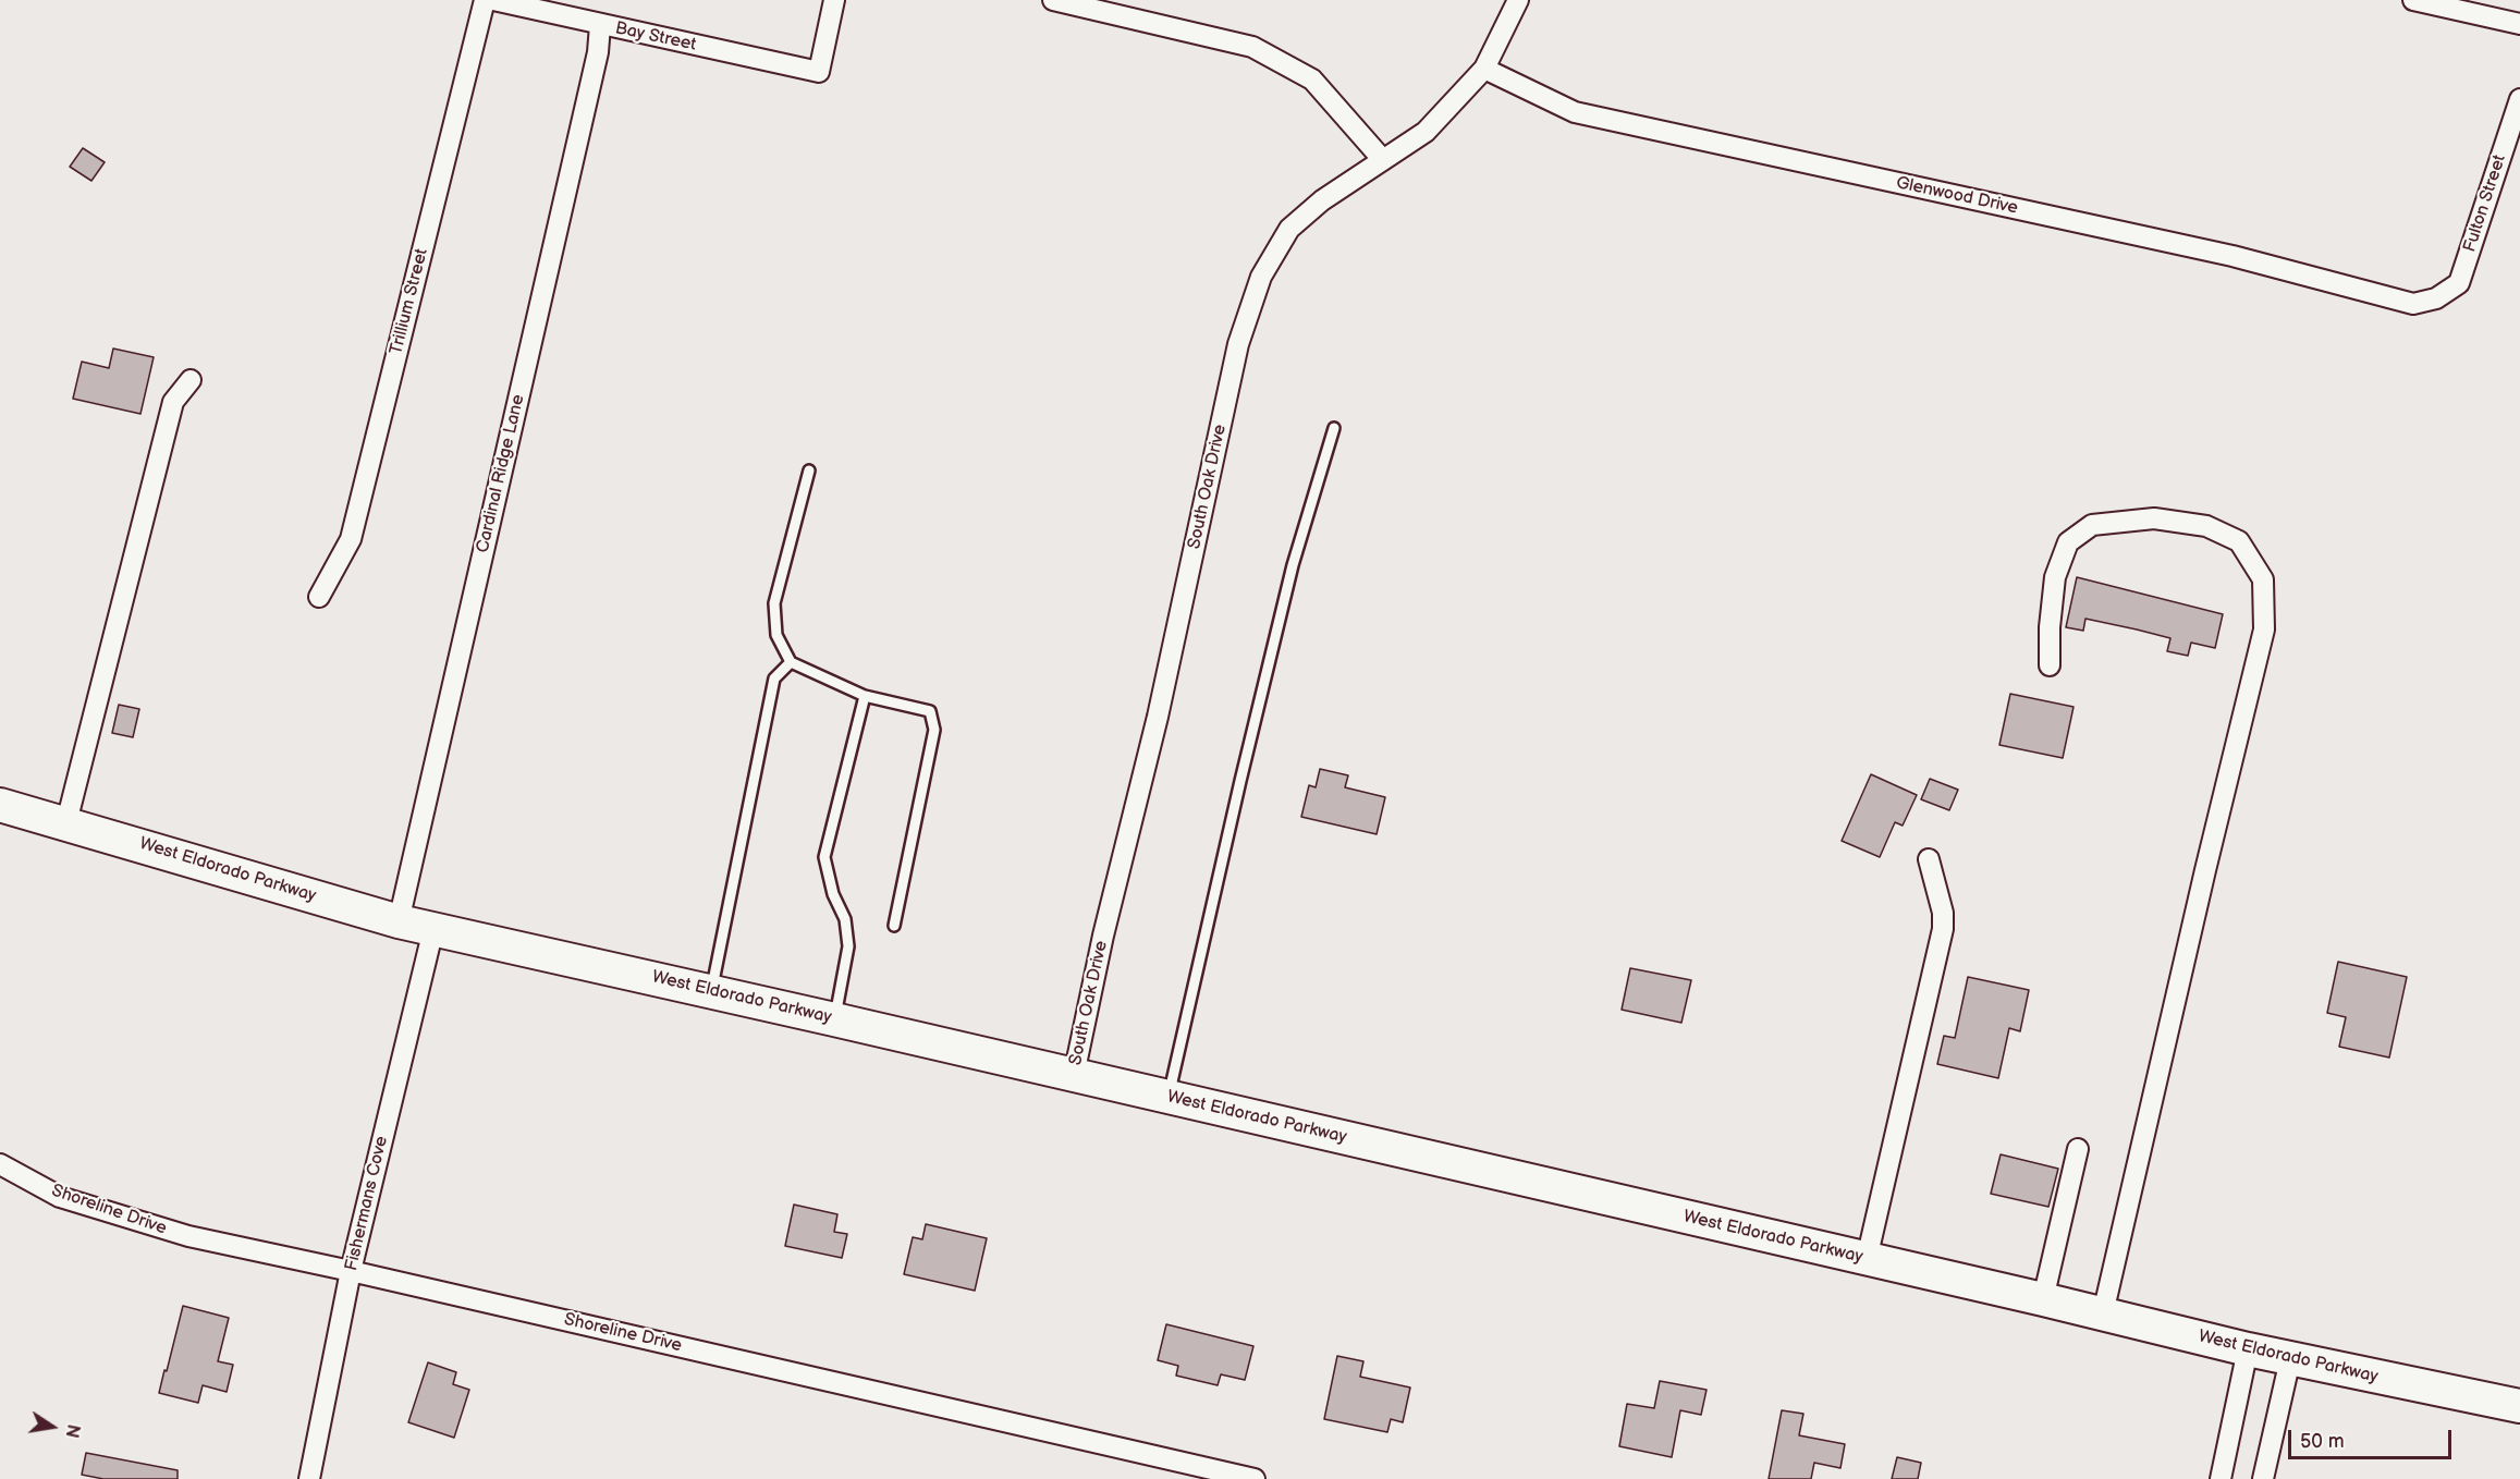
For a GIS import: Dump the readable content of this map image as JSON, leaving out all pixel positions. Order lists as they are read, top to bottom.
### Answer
{
  "streets": {
    "main road": ["West Eldorado Parkway"],
    "street": [
      "Bay Street",
      "Glenwood Drive",
      "Fulton Street",
      "Trillium Street",
      "Cardinal Ridge Lane",
      "South Oak Drive",
      "Fishermans Cove",
      "Shoreline Drive"
    ]
  },
  "crossings": [
    ["Bay Street", "Cardinal Ridge Lane"],
    ["Glenwood Drive", "Fulton Street"],
    ["Glenwood Drive", "South Oak Drive"],
    ["Cardinal Ridge Lane", "West Eldorado Parkway"],
    ["South Oak Drive", "West Eldorado Parkway"],
    ["West Eldorado Parkway", "Fishermans Cove"],
    ["Fishermans Cove", "Shoreline Drive"]
  ],
  "scale_bar": "50 m",
  "north": "right"
}
